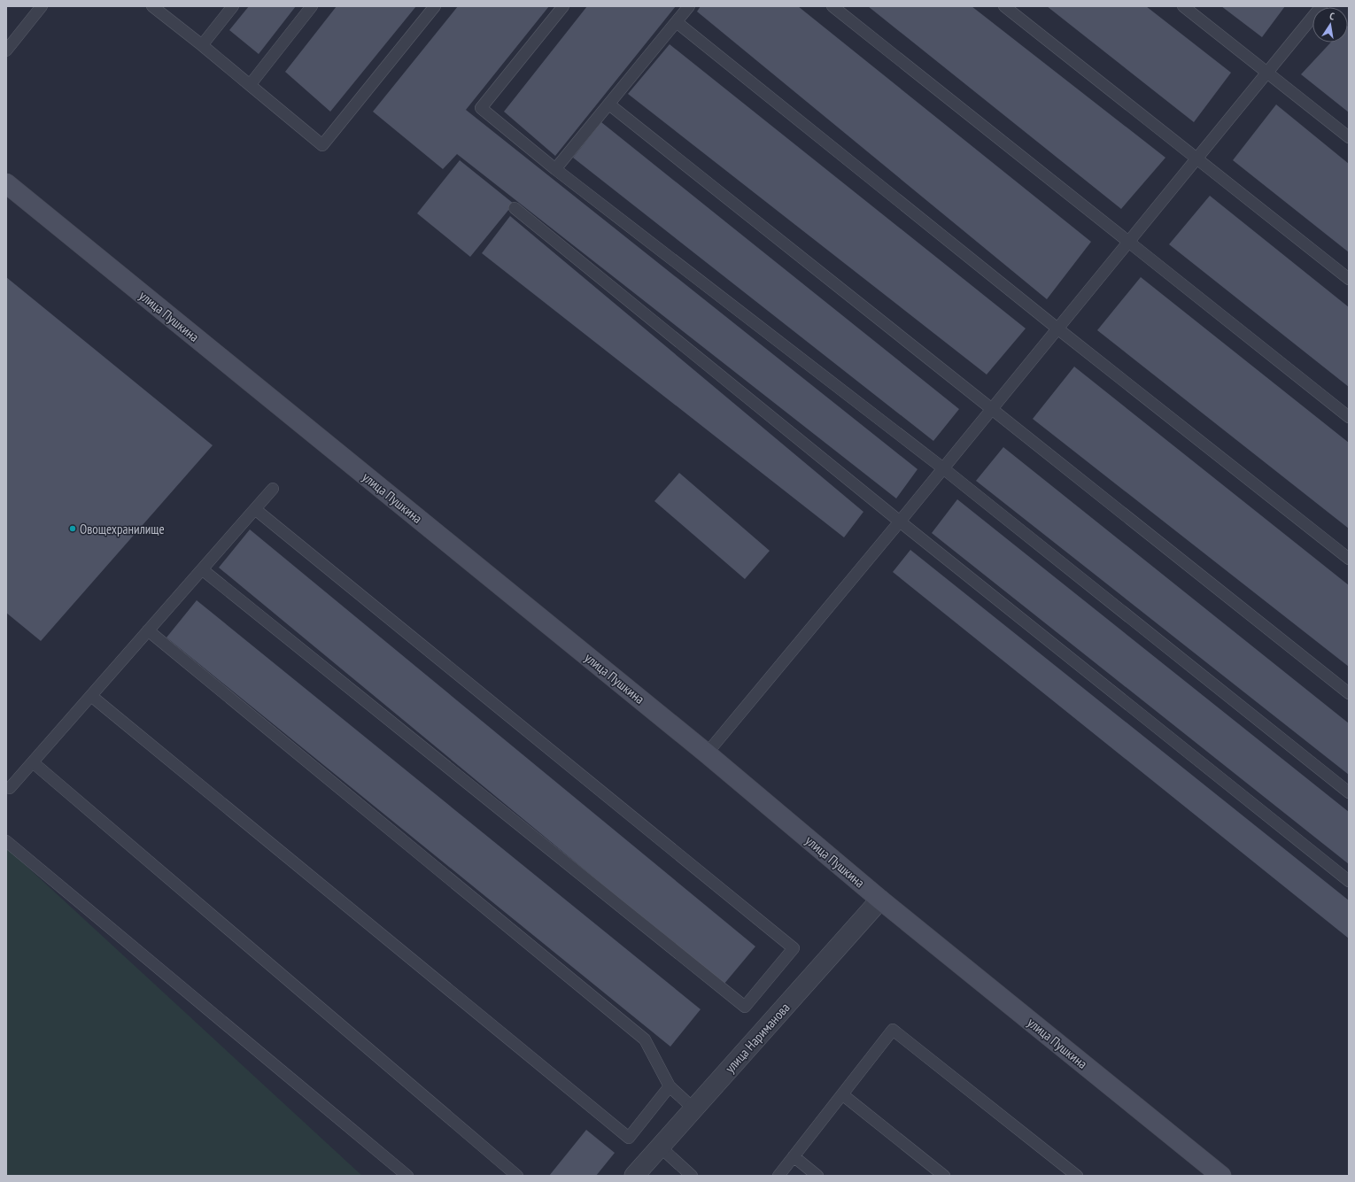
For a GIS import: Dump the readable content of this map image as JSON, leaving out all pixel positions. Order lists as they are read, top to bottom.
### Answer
{
  "streets": {
    "main road": ["улица Пушкина"],
    "street": ["улица Нариманова"]
  },
  "crossings": [
    ["улица Пушкина", "улица Нариманова"]
  ],
  "places": ["Овощехранилище"],
  "north": "top"
}
